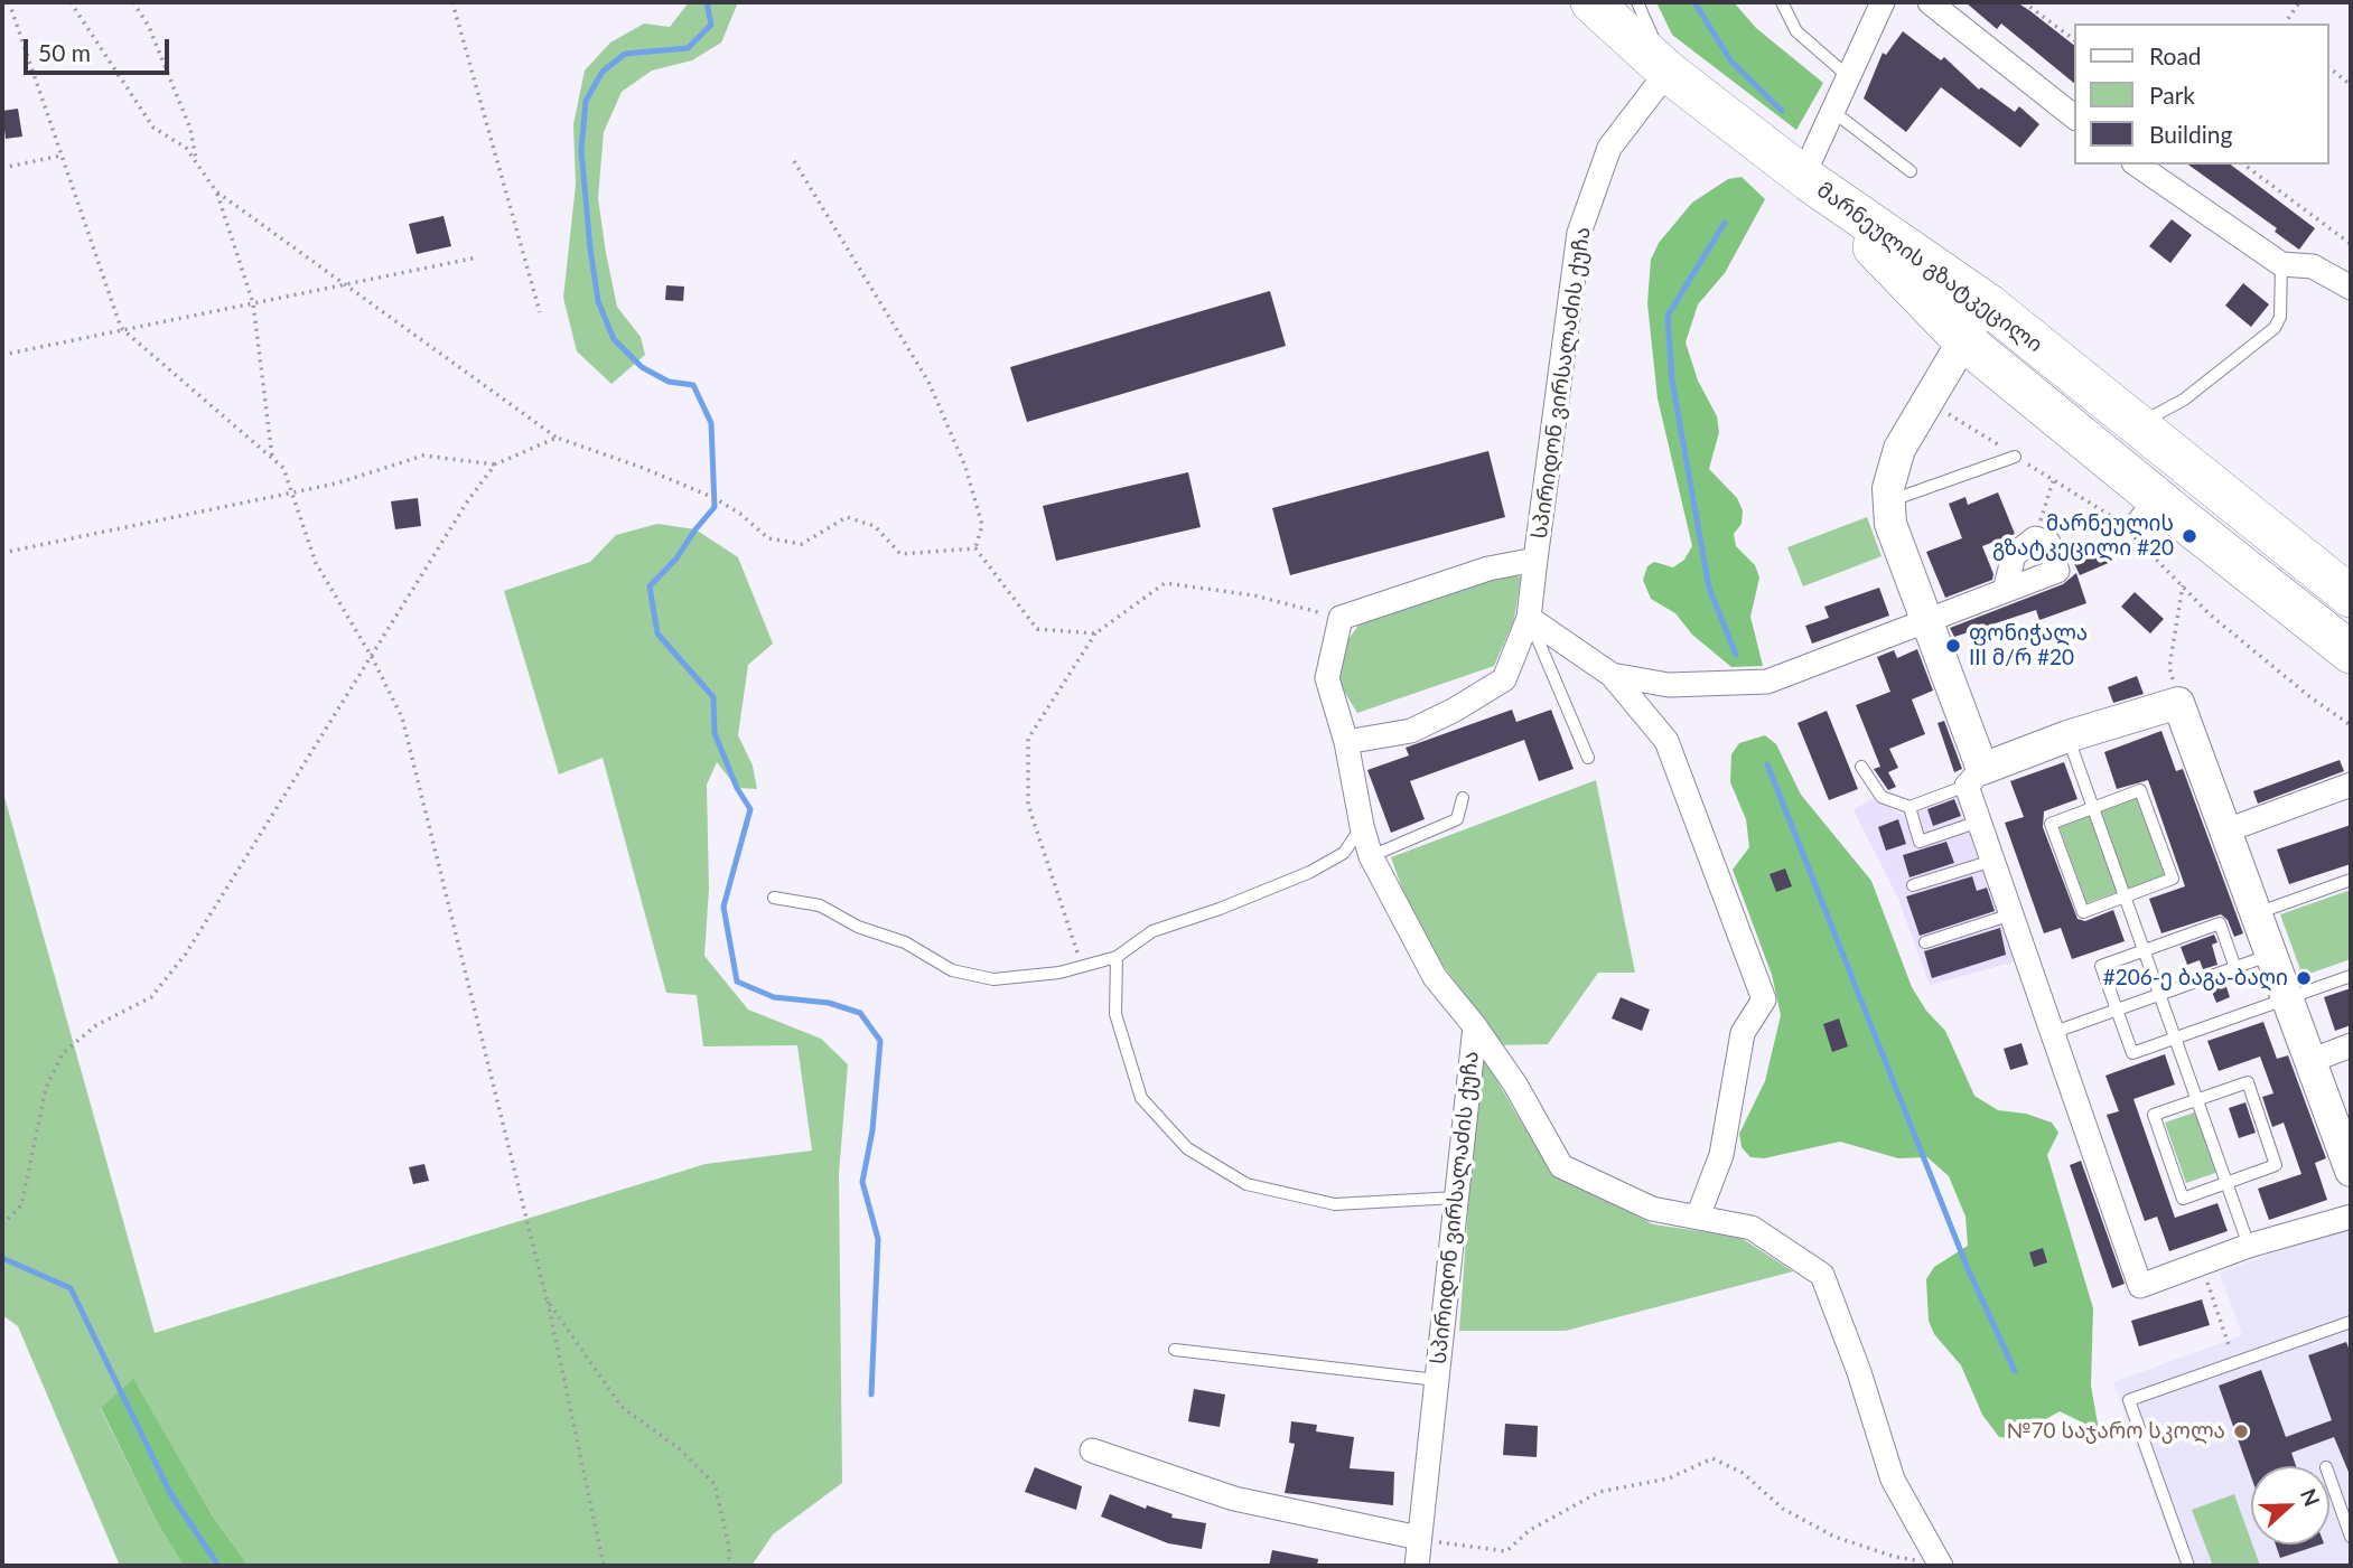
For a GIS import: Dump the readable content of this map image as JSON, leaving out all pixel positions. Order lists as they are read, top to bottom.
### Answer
{
  "streets": {
    "highway": ["მარნეულის გზატკეცილი"],
    "street": ["სპირიდონ ვირსალაძის ქუჩა"]
  },
  "places": [
    "მარნეულის გზატკეცილი #20",
    "ფონიჭალა III მ/რ #20",
    "#206-ე ბაგა-ბაღი",
    "№70 საჯარო სკოლა"
  ],
  "legend": ["Road", "Park", "Building"],
  "scale_bar": "50 m",
  "north": "right"
}
